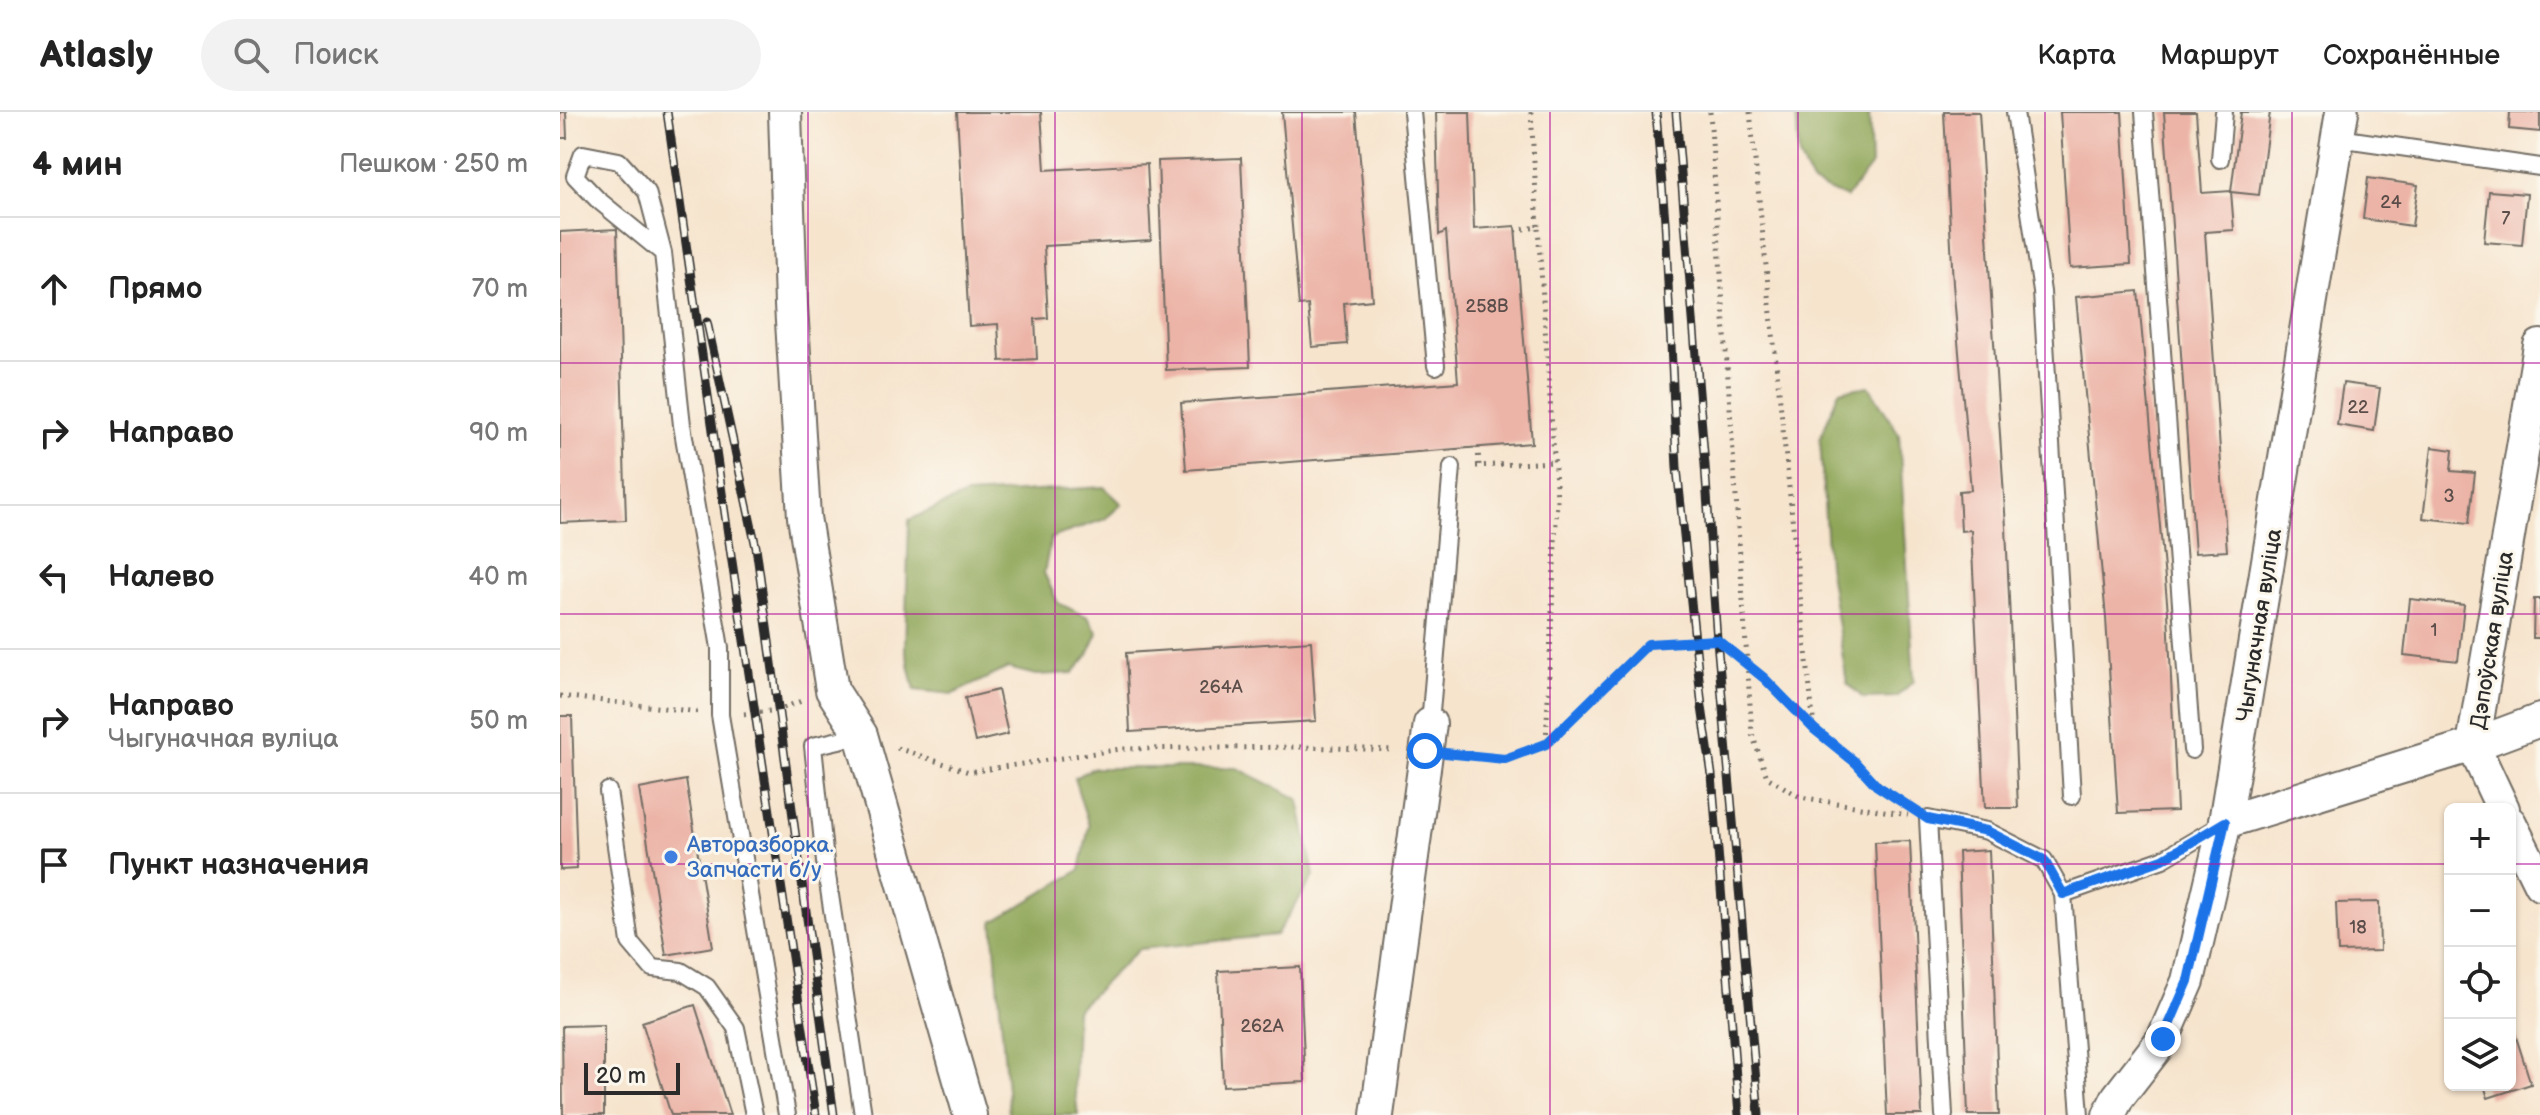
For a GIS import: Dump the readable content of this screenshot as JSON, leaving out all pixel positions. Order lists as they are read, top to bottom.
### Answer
{
  "streets": {
    "street": ["Чыгуначная вуліца", "Дэпоўская вуліца"]
  },
  "places": ["Авторазборка. Запчасти б/у"],
  "house_numbers": [
    "24",
    "7",
    "258В",
    "22",
    "3",
    "1",
    "264А",
    "18",
    "262А"
  ],
  "scale_bar": "20 m",
  "page": {
    "header": "Atlasly",
    "search": "Поиск",
    "nav": ["Карта", "Маршрут", "Сохранённые"],
    "heading": ["4 мин", "Пешком · 250 m"],
    "list": [
      ["Прямо", "70 m"],
      ["Направо", "90 m"],
      ["Налево", "40 m"],
      ["Направо", "Чыгуначная вуліца", "50 m"],
      "Пункт назначения"
    ],
    "map_buttons": ["+", "−"],
    "scale": "20 m"
  }
}
